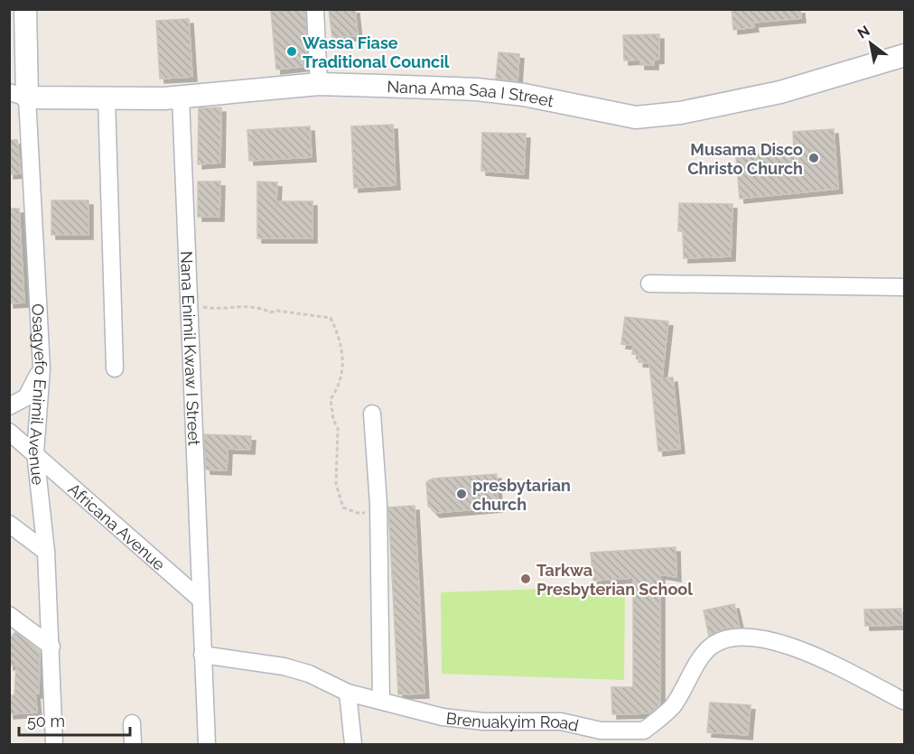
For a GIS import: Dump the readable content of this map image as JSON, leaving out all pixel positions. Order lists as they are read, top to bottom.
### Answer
{
  "streets": {
    "street": [
      "Nana Ama Saa I Street",
      "Nana Enimil Kwaw I Street",
      "Osagyefo Enimil Avenue",
      "Africana Avenue",
      "Brenuakyim Road"
    ]
  },
  "crossings": [
    ["Nana Ama Saa I Street", "Nana Enimil Kwaw I Street"],
    ["Nana Ama Saa I Street", "Osagyefo Enimil Avenue"],
    ["Nana Enimil Kwaw I Street", "Africana Avenue"],
    ["Nana Enimil Kwaw I Street", "Brenuakyim Road"],
    ["Osagyefo Enimil Avenue", "Africana Avenue"]
  ],
  "places": [
    "Wassa Fiase Traditional Council",
    "Musama Disco Christo Church",
    "presbytarian church",
    "Tarkwa Presbyterian School"
  ],
  "scale_bar": "50 m",
  "north": "top left"
}
